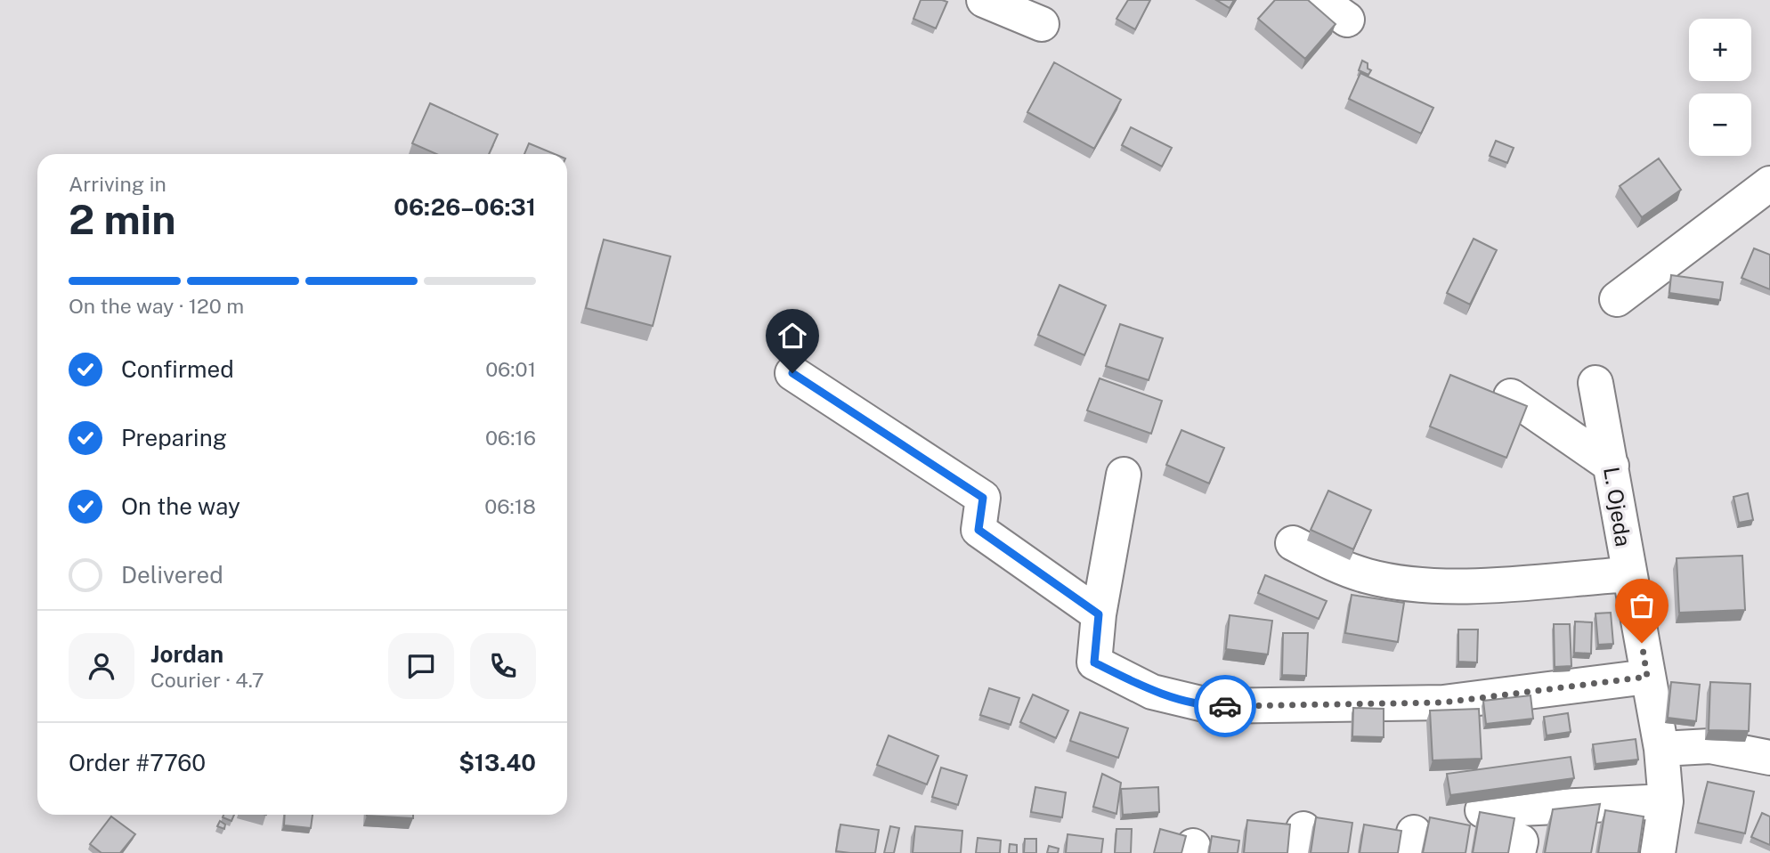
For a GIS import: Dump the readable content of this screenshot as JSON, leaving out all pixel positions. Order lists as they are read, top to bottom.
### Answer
{
  "streets": {
    "street": ["L. Ojeda"]
  },
  "page": {
    "map_buttons": ["+", "−"],
    "heading": ["2 min", "Arriving in", "06:26–06:31"],
    "panel": [
      "Jordan",
      "Courier · 4.7",
      "Order #7760",
      "$13.40"
    ],
    "bar": "On the way · 120 m",
    "list": [
      ["Confirmed", "06:01"],
      ["Preparing", "06:16"],
      ["On the way", "06:18"],
      "Delivered"
    ]
  }
}
